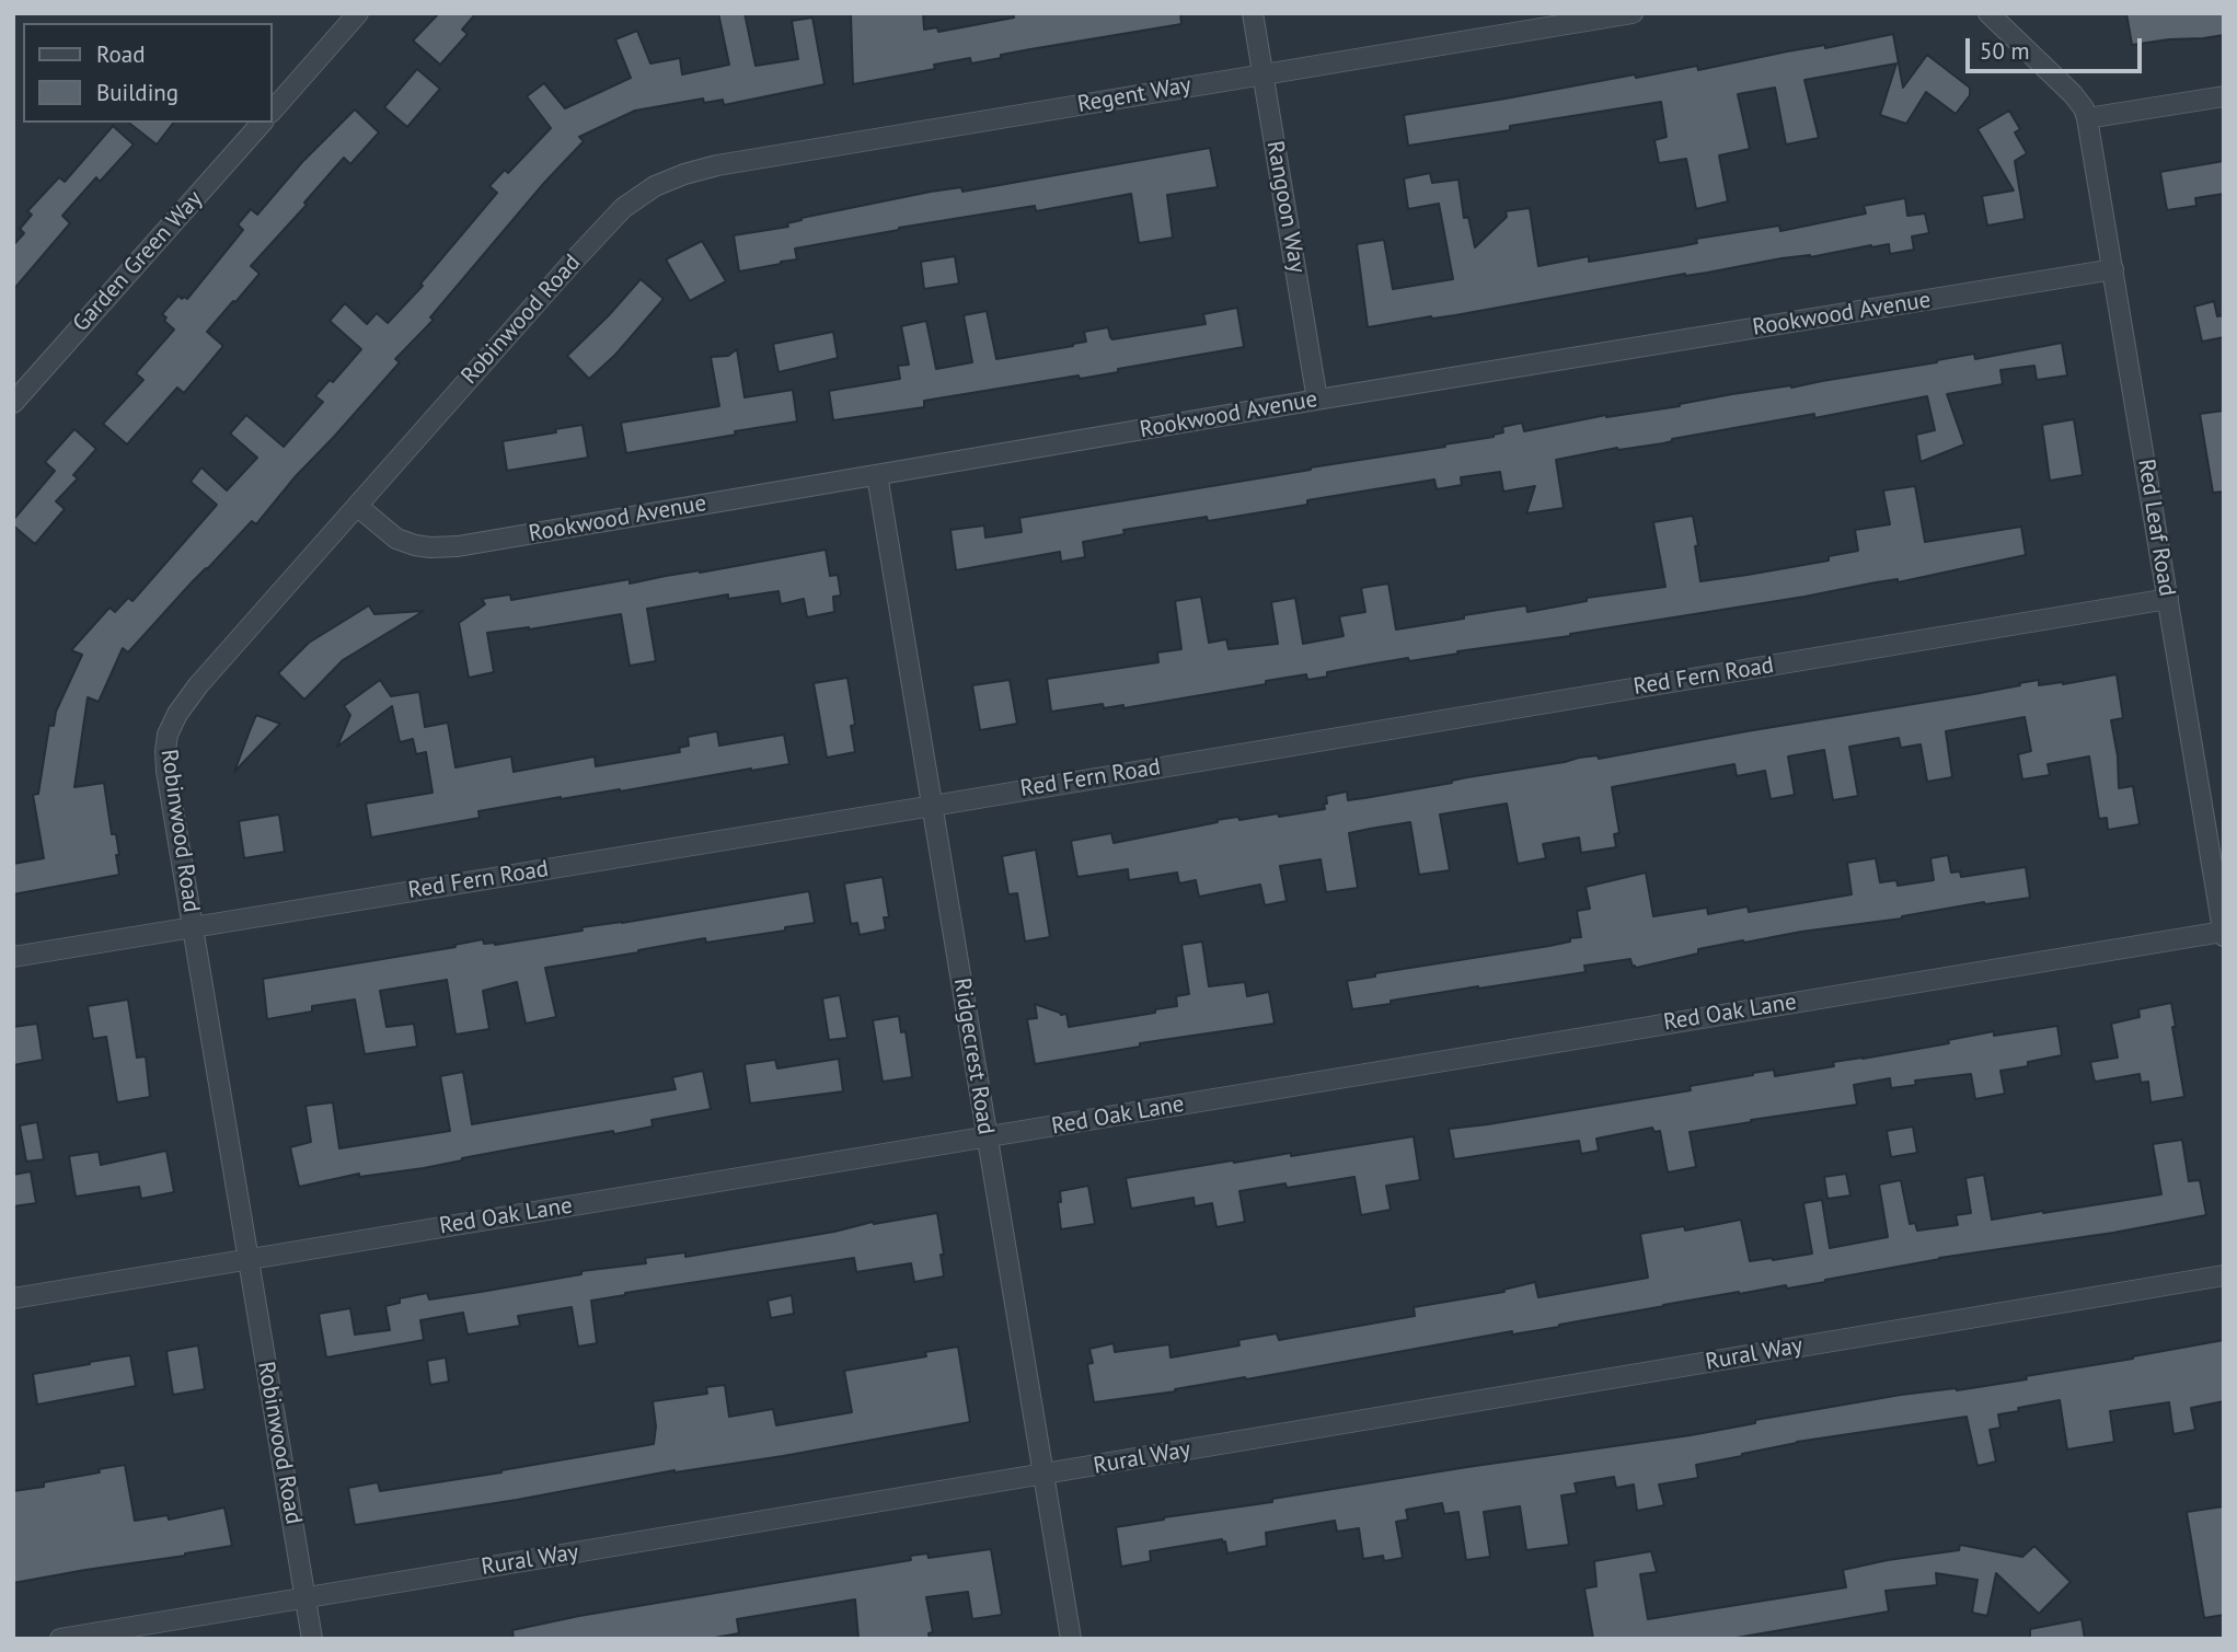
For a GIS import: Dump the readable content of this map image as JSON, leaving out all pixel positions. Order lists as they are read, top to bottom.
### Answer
{
  "streets": {
    "street": [
      "Regent Way",
      "Rangoon Way",
      "Garden Green Way",
      "Rookwood Avenue",
      "Robinwood Road",
      "Red Leaf Road",
      "Red Fern Road",
      "Red Oak Lane",
      "Ridgecrest Road",
      "Rural Way"
    ]
  },
  "crossings": [
    ["Regent Way", "Rangoon Way"],
    ["Regent Way", "Robinwood Road"],
    ["Rangoon Way", "Rookwood Avenue"],
    ["Rookwood Avenue", "Robinwood Road"],
    ["Rookwood Avenue", "Red Leaf Road"],
    ["Rookwood Avenue", "Ridgecrest Road"],
    ["Robinwood Road", "Red Fern Road"],
    ["Robinwood Road", "Red Oak Lane"],
    ["Robinwood Road", "Rural Way"],
    ["Red Leaf Road", "Red Fern Road"],
    ["Red Leaf Road", "Red Oak Lane"],
    ["Red Fern Road", "Ridgecrest Road"],
    ["Red Oak Lane", "Ridgecrest Road"],
    ["Ridgecrest Road", "Rural Way"]
  ],
  "legend": ["Road", "Building"],
  "scale_bar": "50 m"
}
